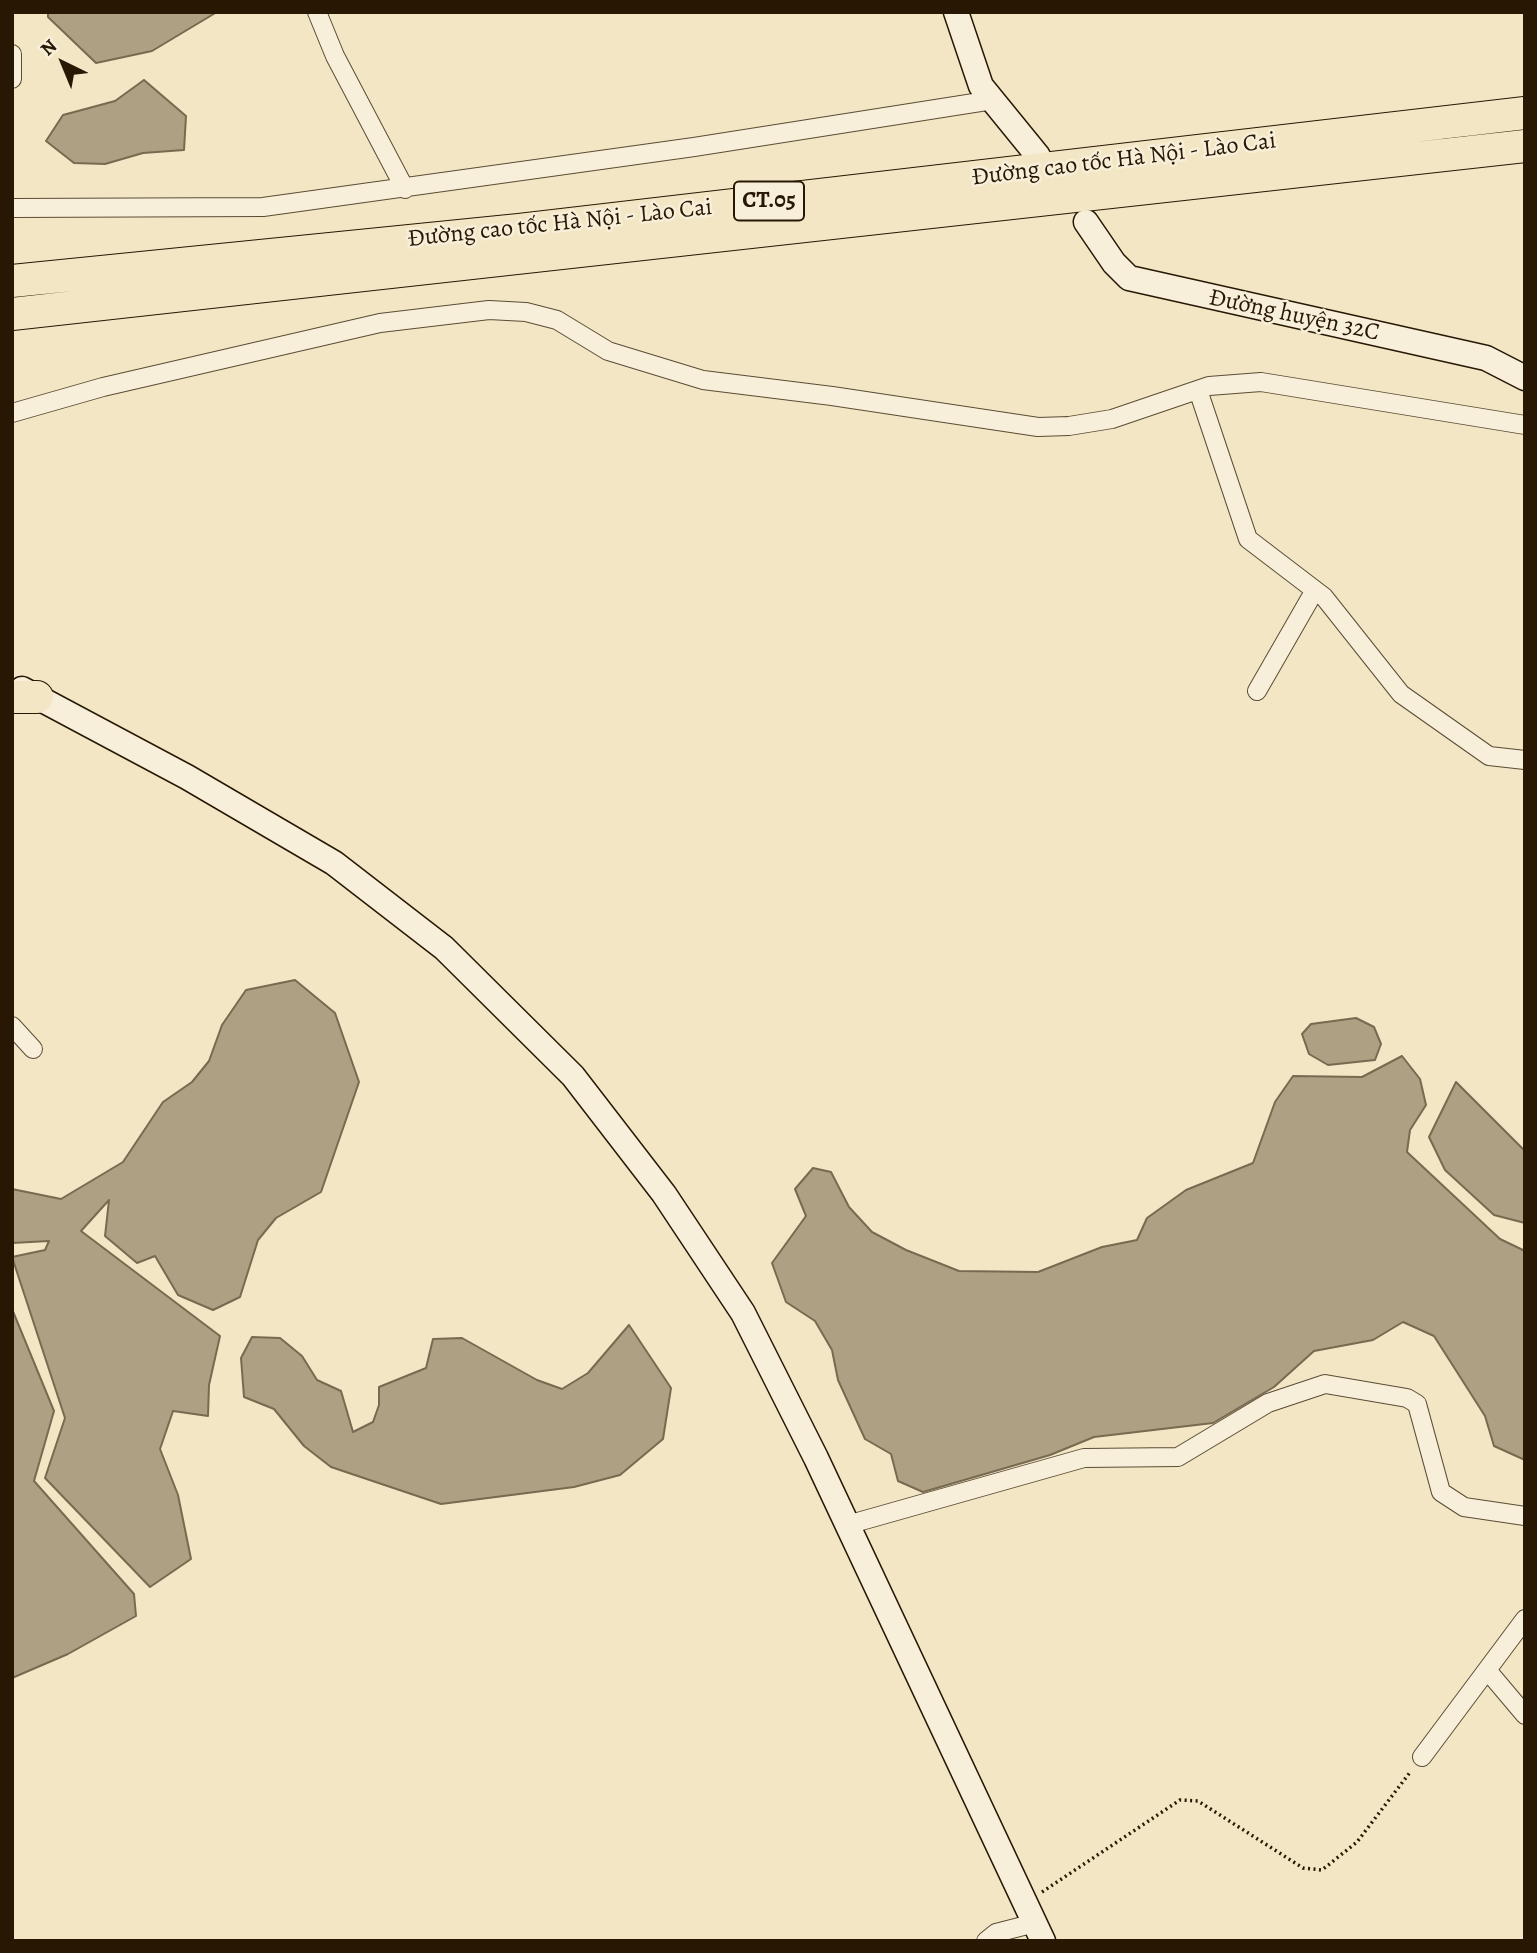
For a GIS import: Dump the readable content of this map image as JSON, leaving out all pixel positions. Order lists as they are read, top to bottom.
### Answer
{
  "streets": {
    "highway": ["Đường cao tốc Hà Nội - Lào Cai", "CT.05"],
    "main road": ["Đường huyện 32C"]
  },
  "north": "top left"
}
